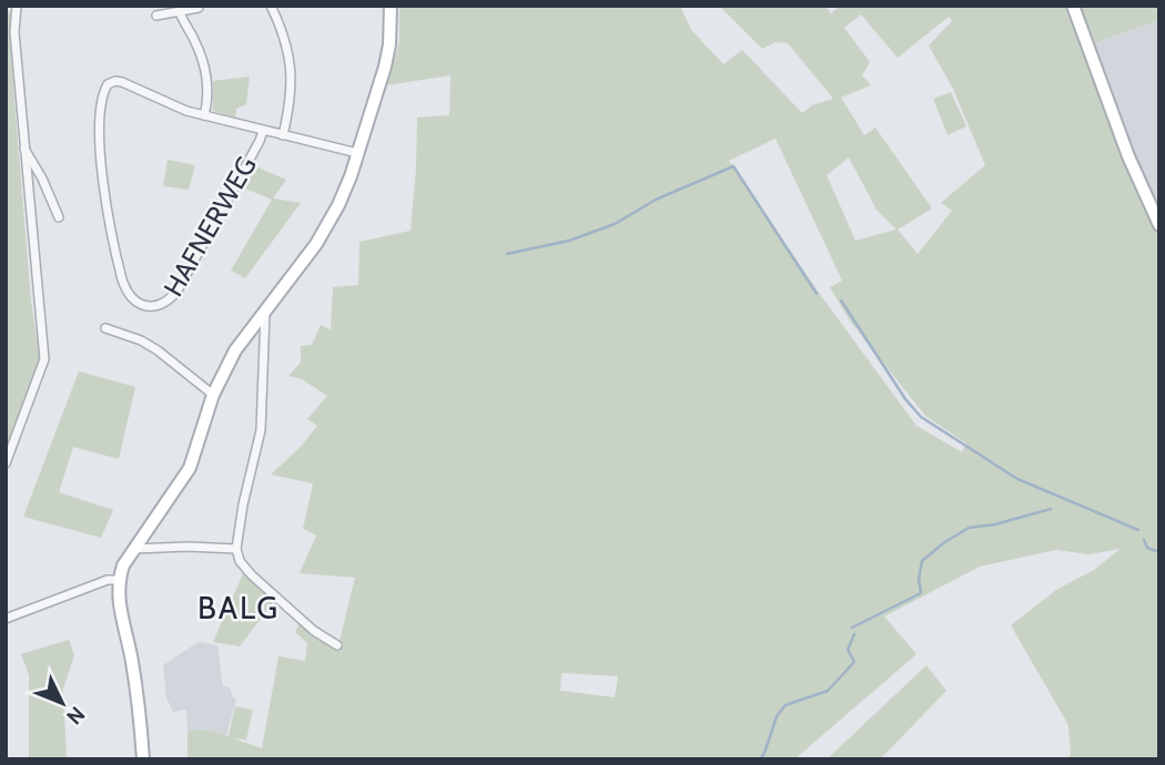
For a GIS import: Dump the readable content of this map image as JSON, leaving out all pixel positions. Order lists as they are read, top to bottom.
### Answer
{
  "streets": {
    "street": ["HAFNERWEG"]
  },
  "districts": ["BALG"],
  "north": "bottom right"
}
